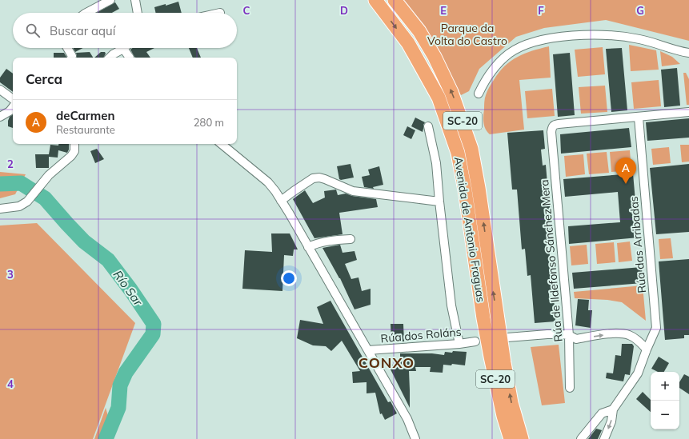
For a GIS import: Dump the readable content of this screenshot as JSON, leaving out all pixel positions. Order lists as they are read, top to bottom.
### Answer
{
  "streets": {
    "highway": ["SC-20", "Avenida de Antonio Fraguas"],
    "street": ["Rúa das Arribadas", "Rúa de Ildefonso Sánchez Mera", "Rúa dos Roláns"]
  },
  "crossings": [
    ["Rúa das Arribadas", "Rúa de Ildefonso Sánchez Mera"]
  ],
  "districts": ["CONXO"],
  "water": ["Río Sar"],
  "parks": ["Parque da Volta do Castro"],
  "page": {
    "search": "Buscar aquí",
    "heading": "Cerca",
    "list": [
      {
        "mark": "A",
        "name": "deCarmen",
        "note": "Restaurante",
        "value": "280 m"
      }
    ],
    "pins": "A",
    "map_buttons": ["+", "−"]
  },
  "grid": {
    "columns": [
      "C",
      "D",
      "E",
      "F",
      "G"
    ],
    "rows": ["2", "3", "4"]
  }
}
